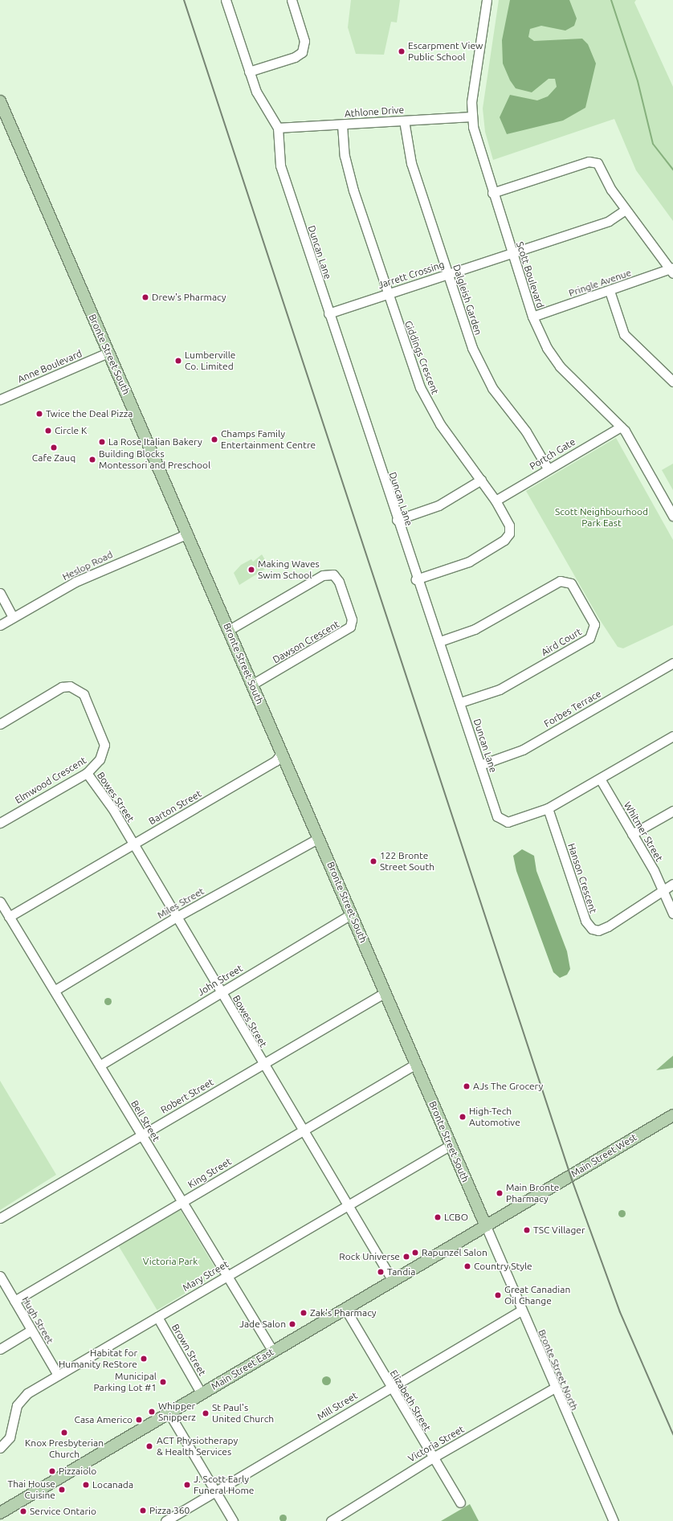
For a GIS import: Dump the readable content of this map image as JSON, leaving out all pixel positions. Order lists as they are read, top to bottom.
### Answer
{
  "streets": {
    "main road": ["Bronte Street South", "Main Street West", "Main Street East"],
    "street": [
      "Athlone Drive",
      "Duncan Lane",
      "Jarrett Crossing",
      "Scott Boulevard",
      "Pringle Avenue",
      "Dalgleish Garden",
      "Giddings Crescent",
      "Anne Boulevard",
      "Portch Gate",
      "Heslop Road",
      "Dawson Crescent",
      "Aird Court",
      "Forbes Terrace",
      "Elmwood Crescent",
      "Bowes Street",
      "Barton Street",
      "Whitmer Street",
      "Hanson Crescent",
      "Miles Street",
      "John Street",
      "Robert Street",
      "Bell Street",
      "King Street",
      "Mary Street",
      "Hugh Street",
      "Brown Street",
      "Bronte Street North",
      "Elizabeth Street",
      "Mill Street",
      "Victoria Street"
    ]
  },
  "crossings": [
    ["Athlone Drive", "Duncan Lane"],
    ["Athlone Drive", "Scott Boulevard"],
    ["Athlone Drive", "Dalgleish Garden"],
    ["Athlone Drive", "Giddings Crescent"],
    ["Duncan Lane", "Jarrett Crossing"],
    ["Duncan Lane", "Giddings Crescent"],
    ["Duncan Lane", "Aird Court"],
    ["Duncan Lane", "Forbes Terrace"],
    ["Duncan Lane", "Whitmer Street"],
    ["Duncan Lane", "Hanson Crescent"],
    ["Jarrett Crossing", "Scott Boulevard"],
    ["Jarrett Crossing", "Dalgleish Garden"],
    ["Jarrett Crossing", "Giddings Crescent"],
    ["Scott Boulevard", "Pringle Avenue"],
    ["Scott Boulevard", "Portch Gate"],
    ["Dalgleish Garden", "Portch Gate"],
    ["Bronte Street South", "Anne Boulevard"],
    ["Bronte Street South", "Heslop Road"],
    ["Bronte Street South", "Dawson Crescent"],
    ["Bronte Street South", "Barton Street"],
    ["Bronte Street South", "Miles Street"],
    ["Bronte Street South", "John Street"],
    ["Bronte Street South", "Robert Street"],
    ["Bronte Street South", "Main Street West"],
    ["Bronte Street South", "King Street"],
    ["Bronte Street South", "Mary Street"],
    ["Bronte Street South", "Main Street East"],
    ["Bronte Street South", "Bronte Street North"],
    ["Giddings Crescent", "Portch Gate"],
    ["Elmwood Crescent", "Bowes Street"],
    ["Bowes Street", "Barton Street"],
    ["Bowes Street", "Miles Street"],
    ["Bowes Street", "John Street"],
    ["Bowes Street", "Robert Street"],
    ["Bowes Street", "King Street"],
    ["Bowes Street", "Mary Street"],
    ["Bowes Street", "Main Street East"],
    ["Barton Street", "Bell Street"],
    ["Whitmer Street", "Hanson Crescent"],
    ["Miles Street", "Bell Street"],
    ["John Street", "Bell Street"],
    ["Robert Street", "Bell Street"],
    ["Bell Street", "King Street"],
    ["Bell Street", "Mary Street"],
    ["Bell Street", "Main Street East"],
    ["Main Street West", "Main Street East"],
    ["Main Street West", "Bronte Street North"],
    ["King Street", "Hugh Street"],
    ["Mary Street", "Hugh Street"],
    ["Mary Street", "Brown Street"],
    ["Brown Street", "Main Street East"],
    ["Main Street East", "Bronte Street North"],
    ["Main Street East", "Elizabeth Street"],
    ["Bronte Street North", "Mill Street"],
    ["Bronte Street North", "Victoria Street"],
    ["Elizabeth Street", "Mill Street"],
    ["Elizabeth Street", "Victoria Street"]
  ],
  "parks": ["Scott Neighbourhood Park East", "Victoria Park"],
  "places": [
    "Escarpment View Public School",
    "Drew's Pharmacy",
    "Lumberville Co. Limited",
    "Twice the Deal Pizza",
    "Circle K",
    "Champs Family Entertainment Centre",
    "La Rose Italian Bakery",
    "Cafe Zauq",
    "Building Blocks Montessori and Preschool",
    "Making Waves Swim School",
    "122 Bronte Street South",
    "AJs The Grocery",
    "High-Tech Automotive",
    "Main Bronte Pharmacy",
    "LCBO",
    "TSC Villager",
    "Rapunzel Salon",
    "Rock Universe",
    "Country Style",
    "Tandia",
    "Great Canadian Oil Change",
    "Zak's Pharmacy",
    "Jade Salon",
    "Habitat for Humanity ReStore",
    "Municipal Parking Lot #1",
    "Whipper Snipperz",
    "St Paul's United Church",
    "Casa Americo",
    "Knox Presbyterian Church",
    "ACT Physiotherapy & Health Services",
    "Pizzaiolo",
    "Locanada",
    "J. Scott Early Funeral Home",
    "Thai House Cuisine",
    "Pizza 360",
    "Service Ontario"
  ]
}
